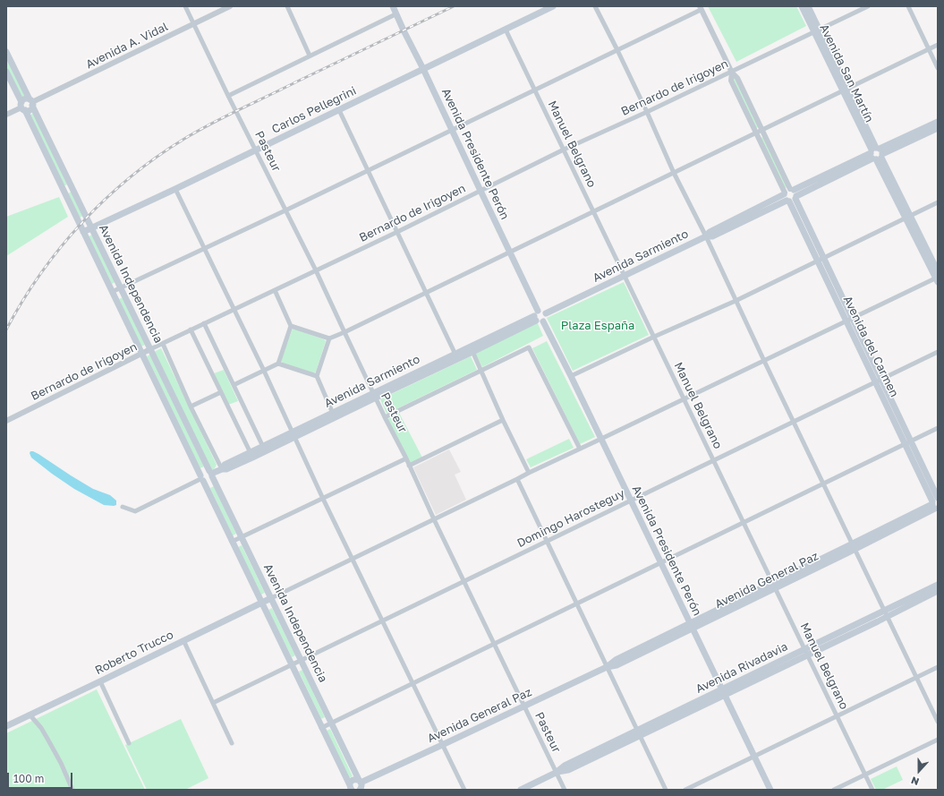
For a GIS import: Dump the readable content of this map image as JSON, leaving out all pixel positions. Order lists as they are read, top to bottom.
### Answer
{
  "streets": {
    "main road": [
      "Avenida San Martín",
      "Carlos Pellegrini",
      "Avenida Presidente Perón",
      "Avenida Sarmiento",
      "Avenida Independencia",
      "Avenida del Carmen",
      "Avenida General Paz",
      "Roberto Trucco",
      "Avenida Rivadavia"
    ],
    "street": [
      "Avenida A. Vidal",
      "Bernardo de Irigoyen",
      "Manuel Belgrano",
      "Pasteur",
      "Domingo Harosteguy"
    ]
  },
  "crossings": [
    ["Avenida A. Vidal", "Pasteur"],
    ["Avenida A. Vidal", "Avenida Independencia"],
    ["Avenida San Martín", "Bernardo de Irigoyen"],
    ["Avenida San Martín", "Avenida Sarmiento"],
    ["Bernardo de Irigoyen", "Manuel Belgrano"],
    ["Bernardo de Irigoyen", "Pasteur"],
    ["Bernardo de Irigoyen", "Avenida Presidente Perón"],
    ["Bernardo de Irigoyen", "Avenida Independencia"],
    ["Bernardo de Irigoyen", "Avenida del Carmen"],
    ["Carlos Pellegrini", "Manuel Belgrano"],
    ["Carlos Pellegrini", "Pasteur"],
    ["Carlos Pellegrini", "Avenida Presidente Perón"],
    ["Carlos Pellegrini", "Avenida Independencia"],
    ["Manuel Belgrano", "Avenida Sarmiento"],
    ["Manuel Belgrano", "Domingo Harosteguy"],
    ["Manuel Belgrano", "Avenida General Paz"],
    ["Manuel Belgrano", "Avenida Rivadavia"],
    ["Pasteur", "Avenida Sarmiento"],
    ["Pasteur", "Domingo Harosteguy"],
    ["Pasteur", "Avenida General Paz"],
    ["Pasteur", "Avenida Rivadavia"],
    ["Avenida Presidente Perón", "Avenida Sarmiento"],
    ["Avenida Presidente Perón", "Domingo Harosteguy"],
    ["Avenida Presidente Perón", "Avenida General Paz"],
    ["Avenida Presidente Perón", "Avenida Rivadavia"],
    ["Avenida Sarmiento", "Avenida Independencia"],
    ["Avenida Sarmiento", "Avenida del Carmen"],
    ["Avenida Independencia", "Domingo Harosteguy"],
    ["Avenida Independencia", "Avenida General Paz"],
    ["Avenida Independencia", "Roberto Trucco"],
    ["Avenida del Carmen", "Domingo Harosteguy"],
    ["Avenida del Carmen", "Avenida General Paz"]
  ],
  "parks": ["Plaza España"],
  "scale_bar": "100 m",
  "north": "bottom"
}
